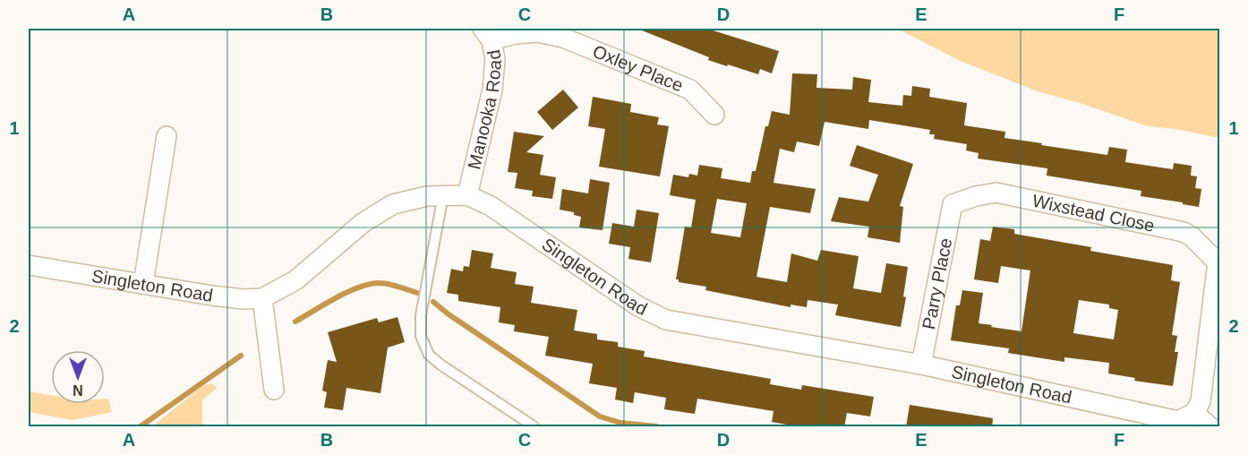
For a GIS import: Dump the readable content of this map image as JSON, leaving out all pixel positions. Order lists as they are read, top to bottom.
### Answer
{
  "streets": {
    "street": [
      "Oxley Place",
      "Manooka Road",
      "Wixstead Close",
      "Singleton Road",
      "Parry Place"
    ]
  },
  "crossings": [
    ["Oxley Place", "Manooka Road"],
    ["Manooka Road", "Singleton Road"],
    ["Wixstead Close", "Parry Place"],
    ["Singleton Road", "Parry Place"]
  ],
  "north": "bottom",
  "grid": {
    "columns": [
      "A",
      "B",
      "C",
      "D",
      "E",
      "F"
    ],
    "rows": ["1", "2"]
  }
}
